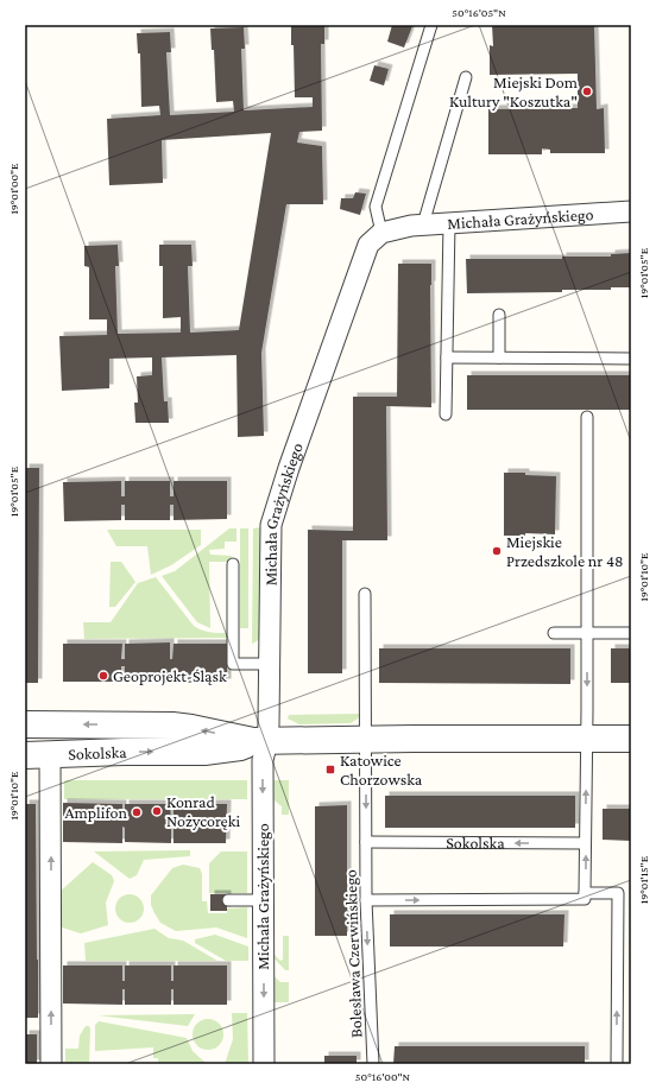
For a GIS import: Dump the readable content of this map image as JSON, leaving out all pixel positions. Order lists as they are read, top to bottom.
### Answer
{
  "streets": {
    "street": ["Michała Grażyńskiego", "Sokolska"],
    "lane": ["Bolesława Czerwińskiego"]
  },
  "crossings": [
    ["Michała Grażyńskiego", "Sokolska"],
    ["Sokolska", "Bolesława Czerwińskiego"]
  ],
  "one_way": ["Bolesława Czerwińskiego"],
  "places": {
    "other": [
      "Miejski Dom Kultury \"Koszutka\"",
      "Miejskie Przedszkole nr 48",
      "Geoprojekt-Śląsk",
      "Konrad Nożycoręki",
      "Amplifon"
    ],
    "transit": ["Katowice Chorzowska"]
  },
  "coordinates": [
    "50°16'05\"N",
    "19°01'00\"E",
    "19°01'05\"E",
    "19°01'10\"E",
    "19°01'15\"E",
    "50°16'00\"N"
  ]
}
